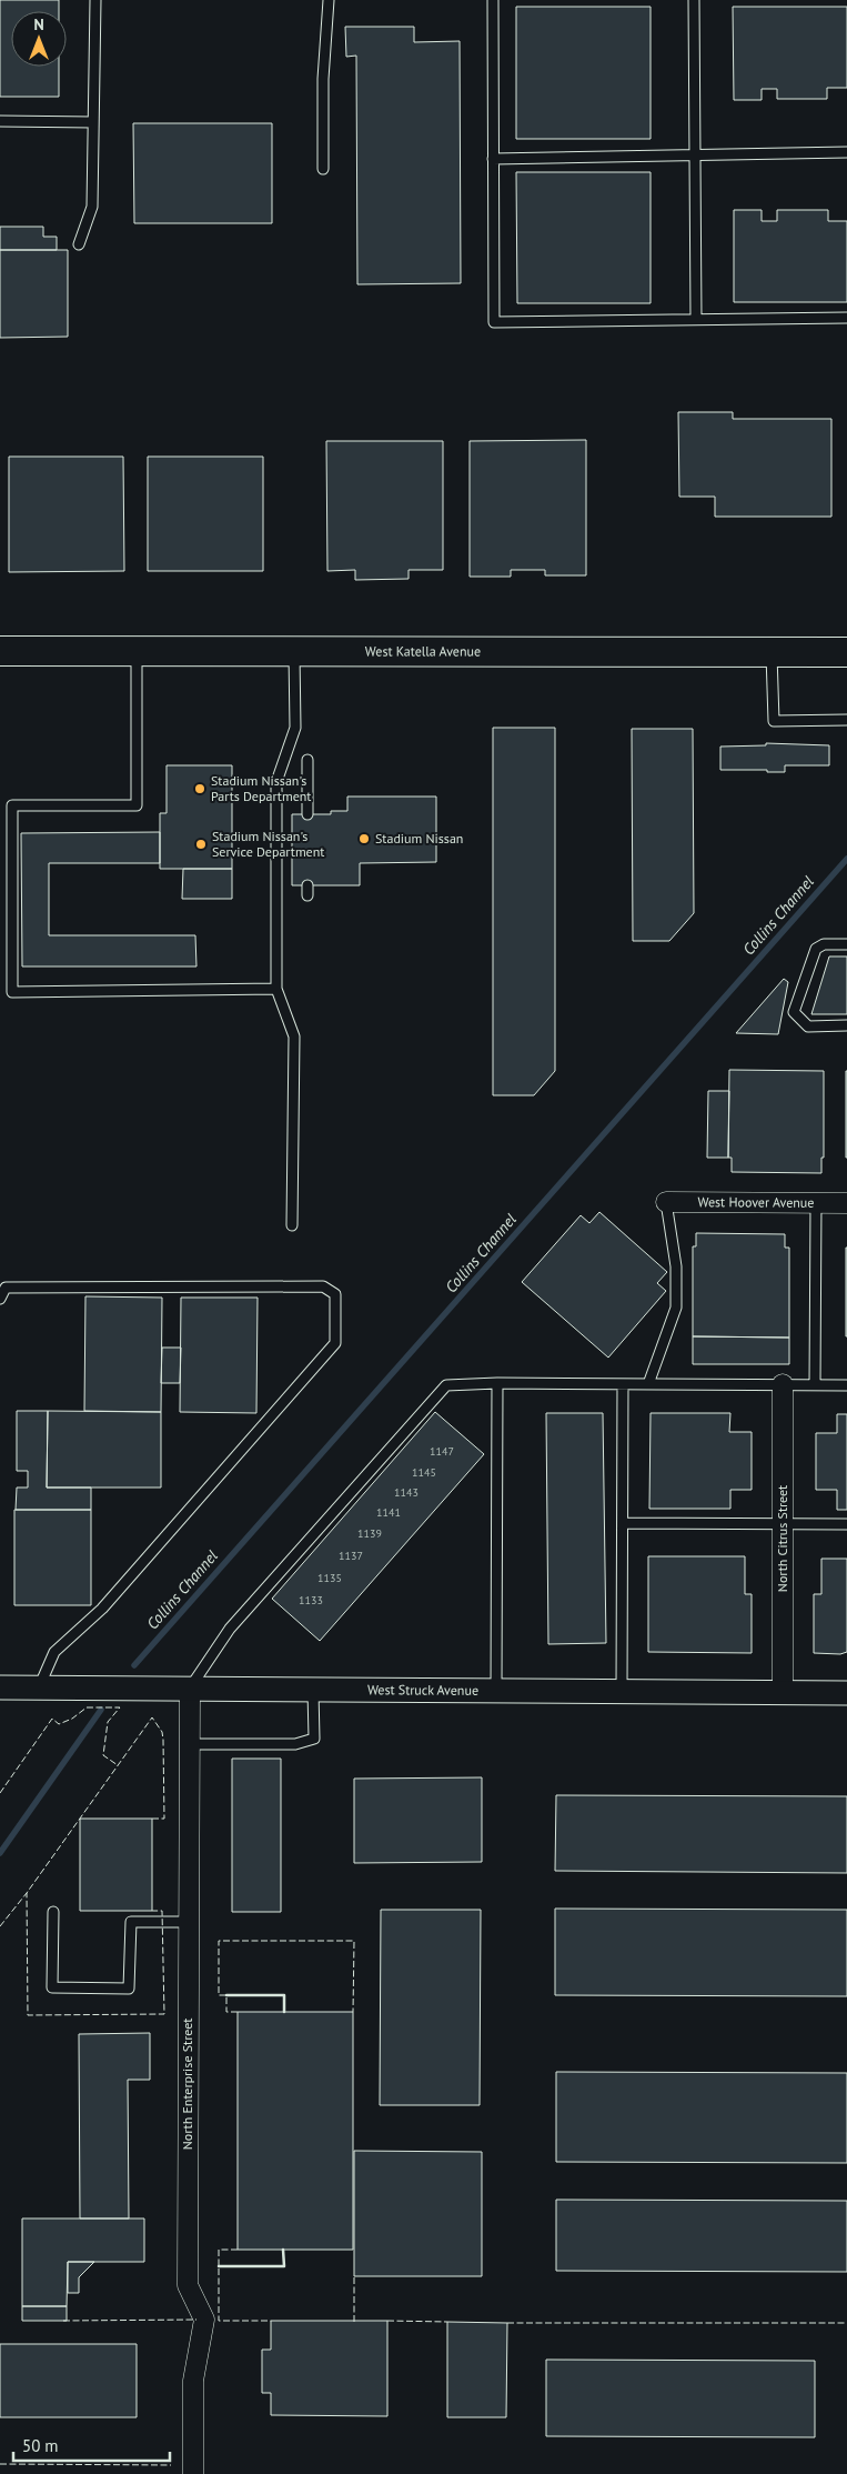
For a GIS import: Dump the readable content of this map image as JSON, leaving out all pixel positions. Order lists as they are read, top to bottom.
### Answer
{
  "streets": {
    "main road": ["West Katella Avenue"],
    "street": [
      "West Hoover Avenue",
      "North Citrus Street",
      "West Struck Avenue",
      "North Enterprise Street"
    ]
  },
  "crossings": [
    ["North Citrus Street", "West Struck Avenue"],
    ["West Struck Avenue", "North Enterprise Street"]
  ],
  "water": ["Collins Channel"],
  "places": ["Stadium Nissan's Parts Department", "Stadium Nissan", "Stadium Nissan's Service Department"],
  "house_numbers": [
    "1147",
    "1145",
    "1143",
    "1141",
    "1139",
    "1137",
    "1135",
    "1133"
  ],
  "scale_bar": "50 m",
  "north": "top"
}
